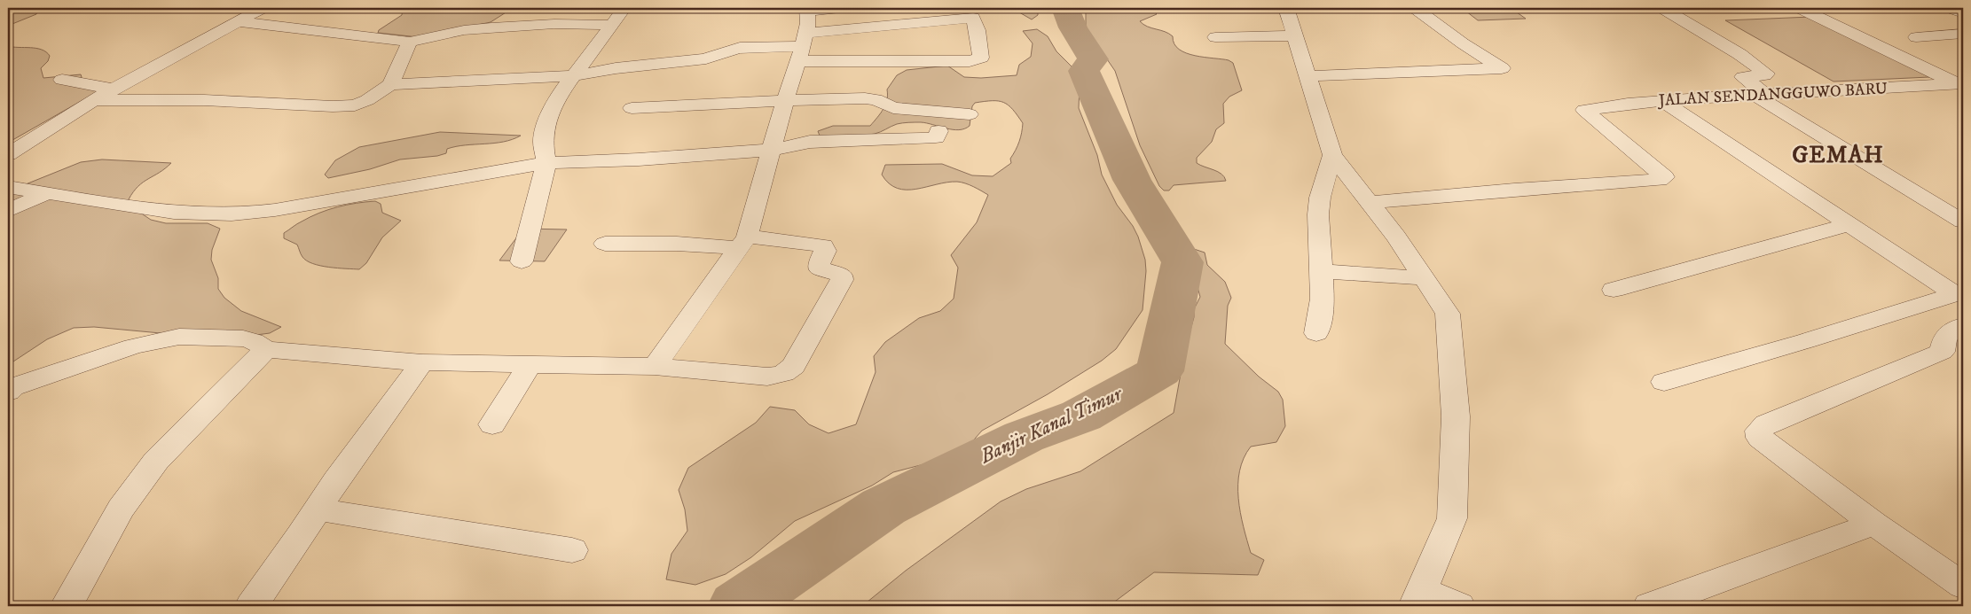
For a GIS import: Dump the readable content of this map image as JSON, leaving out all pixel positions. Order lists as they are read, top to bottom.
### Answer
{
  "streets": {
    "street": ["JALAN SENDANGGUWO BARU"]
  },
  "districts": ["GEMAH"],
  "water": ["Banjir Kanal Timur"]
}
